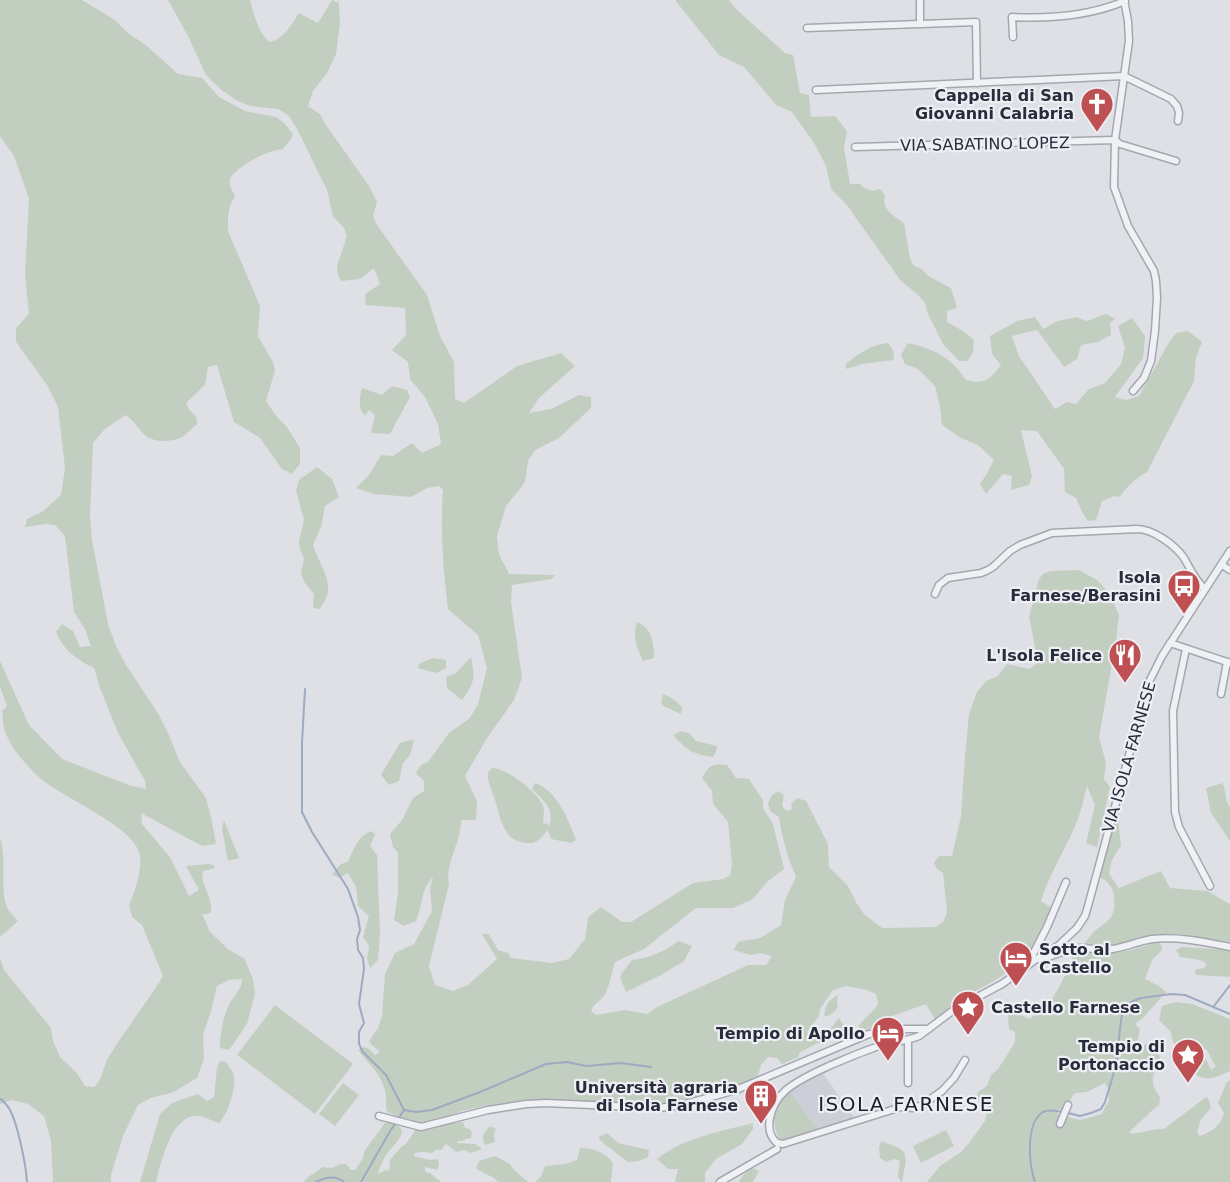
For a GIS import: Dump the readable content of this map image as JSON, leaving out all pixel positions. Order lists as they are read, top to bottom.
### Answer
{
  "streets": {
    "street": ["VIA SABATINO LOPEZ", "VIA ISOLA FARNESE"]
  },
  "districts": ["ISOLA FARNESE"],
  "places": {
    "church": ["Cappella di San Giovanni Calabria"],
    "bus stop": ["Isola Farnese/Berasini"],
    "restaurant": ["L'Isola Felice"],
    "hotel": ["Sotto al Castello", "Tempio di Apollo"],
    "place": ["Castello Farnese", "Tempio di Portonaccio"],
    "building": ["Università agraria di Isola Farnese"]
  }
}
